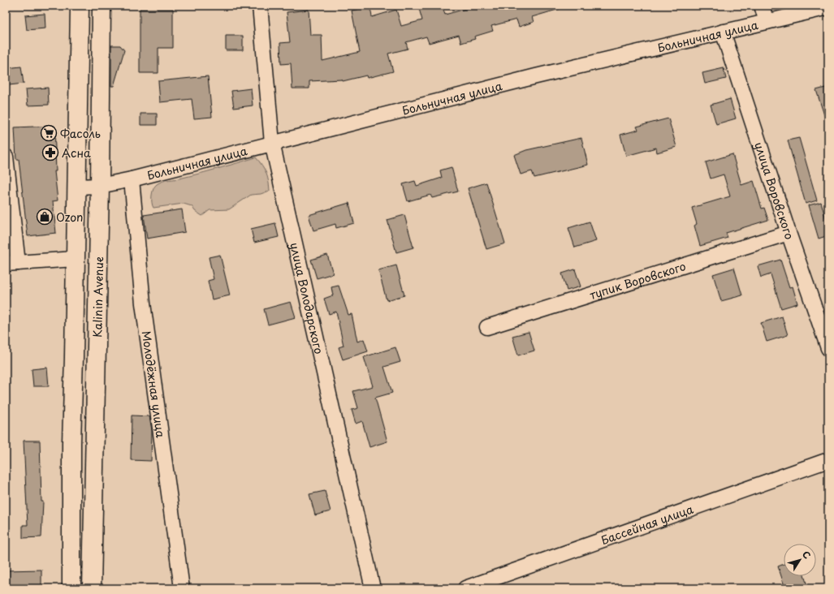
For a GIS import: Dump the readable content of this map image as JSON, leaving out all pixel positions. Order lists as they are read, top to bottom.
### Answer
{
  "streets": {
    "main road": ["Kalinin Avenue"],
    "street": [
      "Больничная улица",
      "улица Воровского",
      "тупик Воровского",
      "улица Володарского",
      "Молодёжная улица",
      "Бассейная улица"
    ]
  },
  "crossings": [
    ["Больничная улица", "улица Воровского"],
    ["Больничная улица", "Kalinin Avenue"],
    ["Больничная улица", "улица Володарского"],
    ["Больничная улица", "Молодёжная улица"],
    ["улица Воровского", "тупик Воровского"]
  ],
  "places": {
    "supermarket": ["Фасоль"],
    "pharmacy": ["Асна"],
    "shop": ["Ozon"]
  },
  "north": "top right"
}
